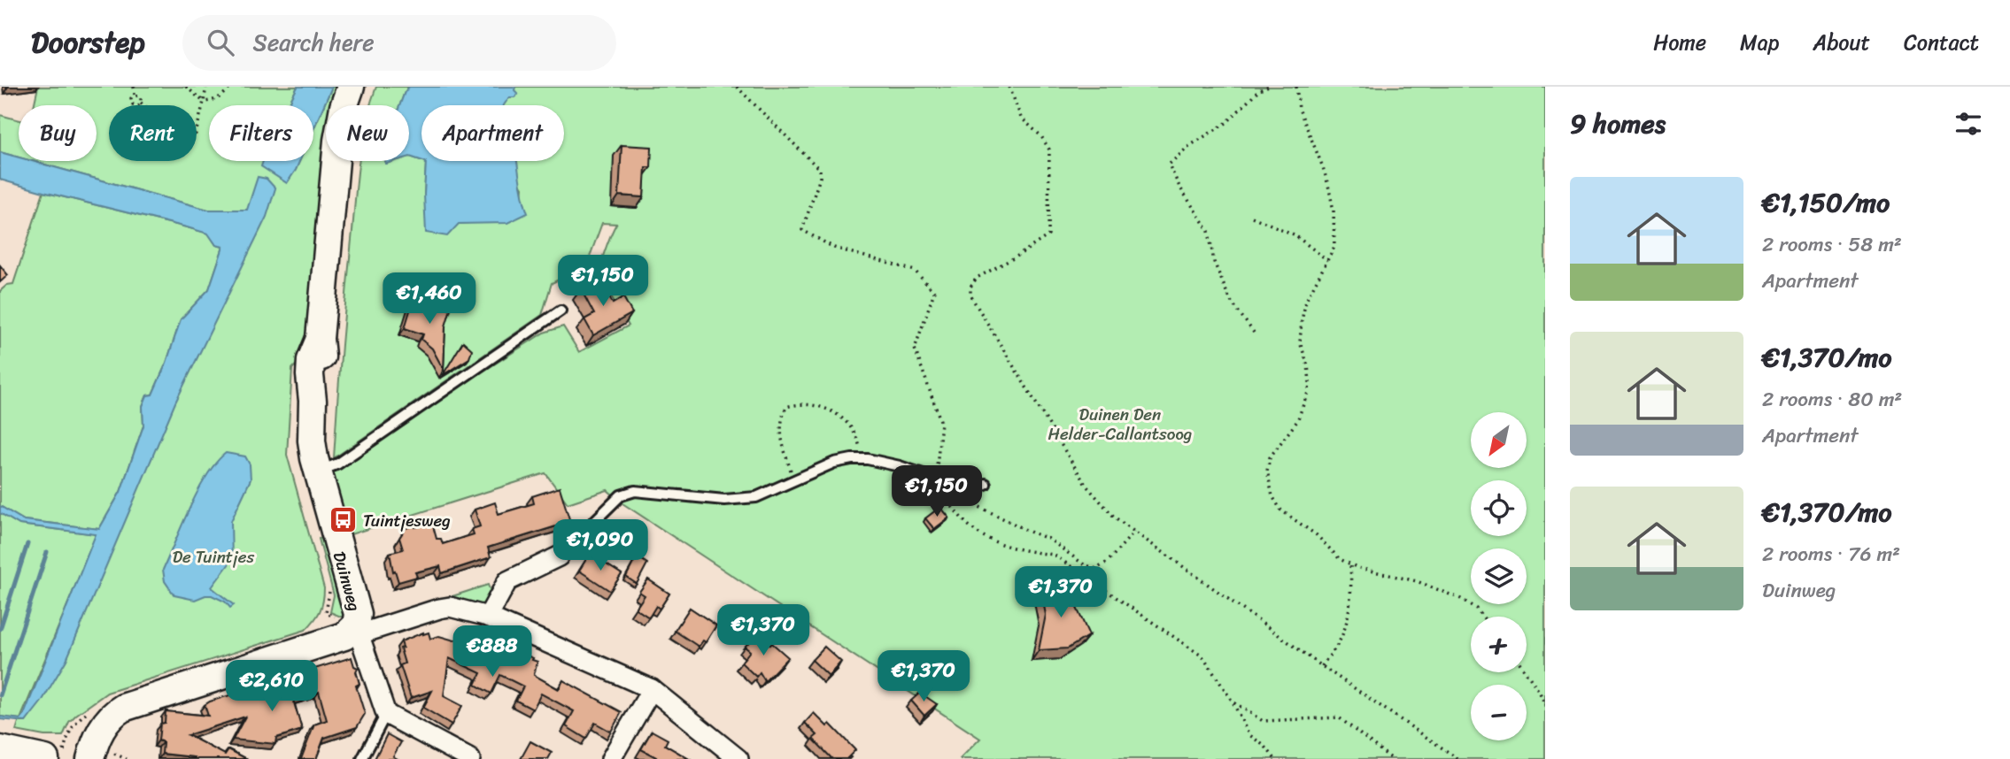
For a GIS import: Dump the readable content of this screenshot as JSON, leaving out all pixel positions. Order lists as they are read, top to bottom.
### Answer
{
  "streets": {
    "street": ["Duinweg"]
  },
  "parks": ["Duinen Den Helder-Callantsoog", "De Tuintjes"],
  "places": {
    "bus stop": ["Tuintjesweg"]
  },
  "north": "bottom left",
  "page": {
    "header": "Doorstep",
    "search": "Search here",
    "nav": [
      "Home",
      "Map",
      "About",
      "Contact"
    ],
    "heading": "9 homes",
    "chip": [
      "Buy",
      "Rent",
      "Filters",
      "New",
      "Apartment"
    ],
    "list": [
      {
        "name": "€1,150/mo",
        "note": "2 rooms · 58 m² · Apartment"
      },
      {
        "name": "€1,370/mo",
        "note": "2 rooms · 80 m² · Apartment"
      },
      {
        "name": "€1,370/mo",
        "note": "2 rooms · 76 m² · Duinweg"
      }
    ],
    "price": [
      "€1,150",
      "€1,460",
      "€1,150",
      "€1,090",
      "€1,370",
      "€1,370",
      "€888",
      "€1,370",
      "€2,610"
    ],
    "map_buttons": ["+", "−"]
  }
}
